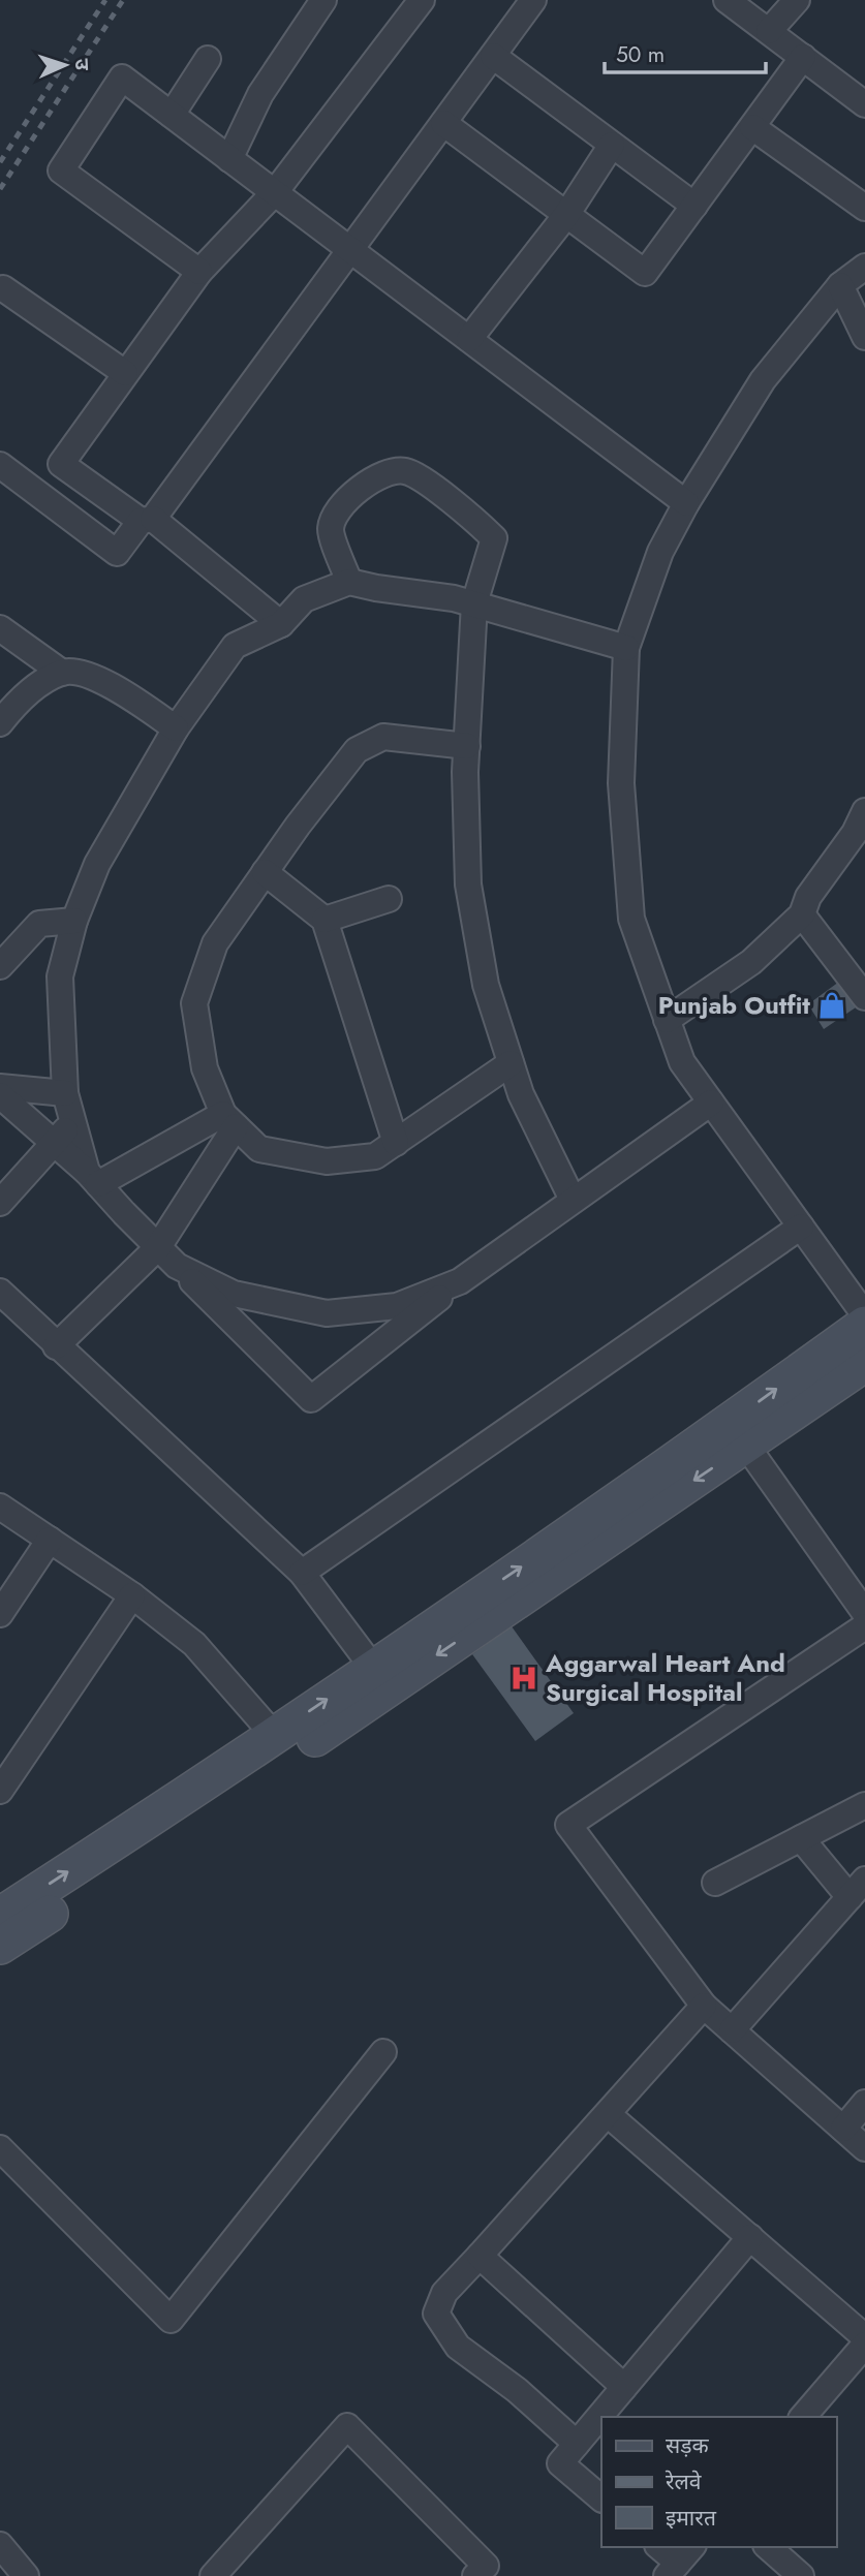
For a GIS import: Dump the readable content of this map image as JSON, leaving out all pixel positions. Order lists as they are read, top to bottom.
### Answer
{
  "places": {
    "shop": ["Punjab Outfit"],
    "hospital": ["Aggarwal Heart And Surgical Hospital"]
  },
  "legend": ["सड़क", "रेलवे", "इमारत"],
  "scale_bar": "50 m",
  "north": "right"
}
